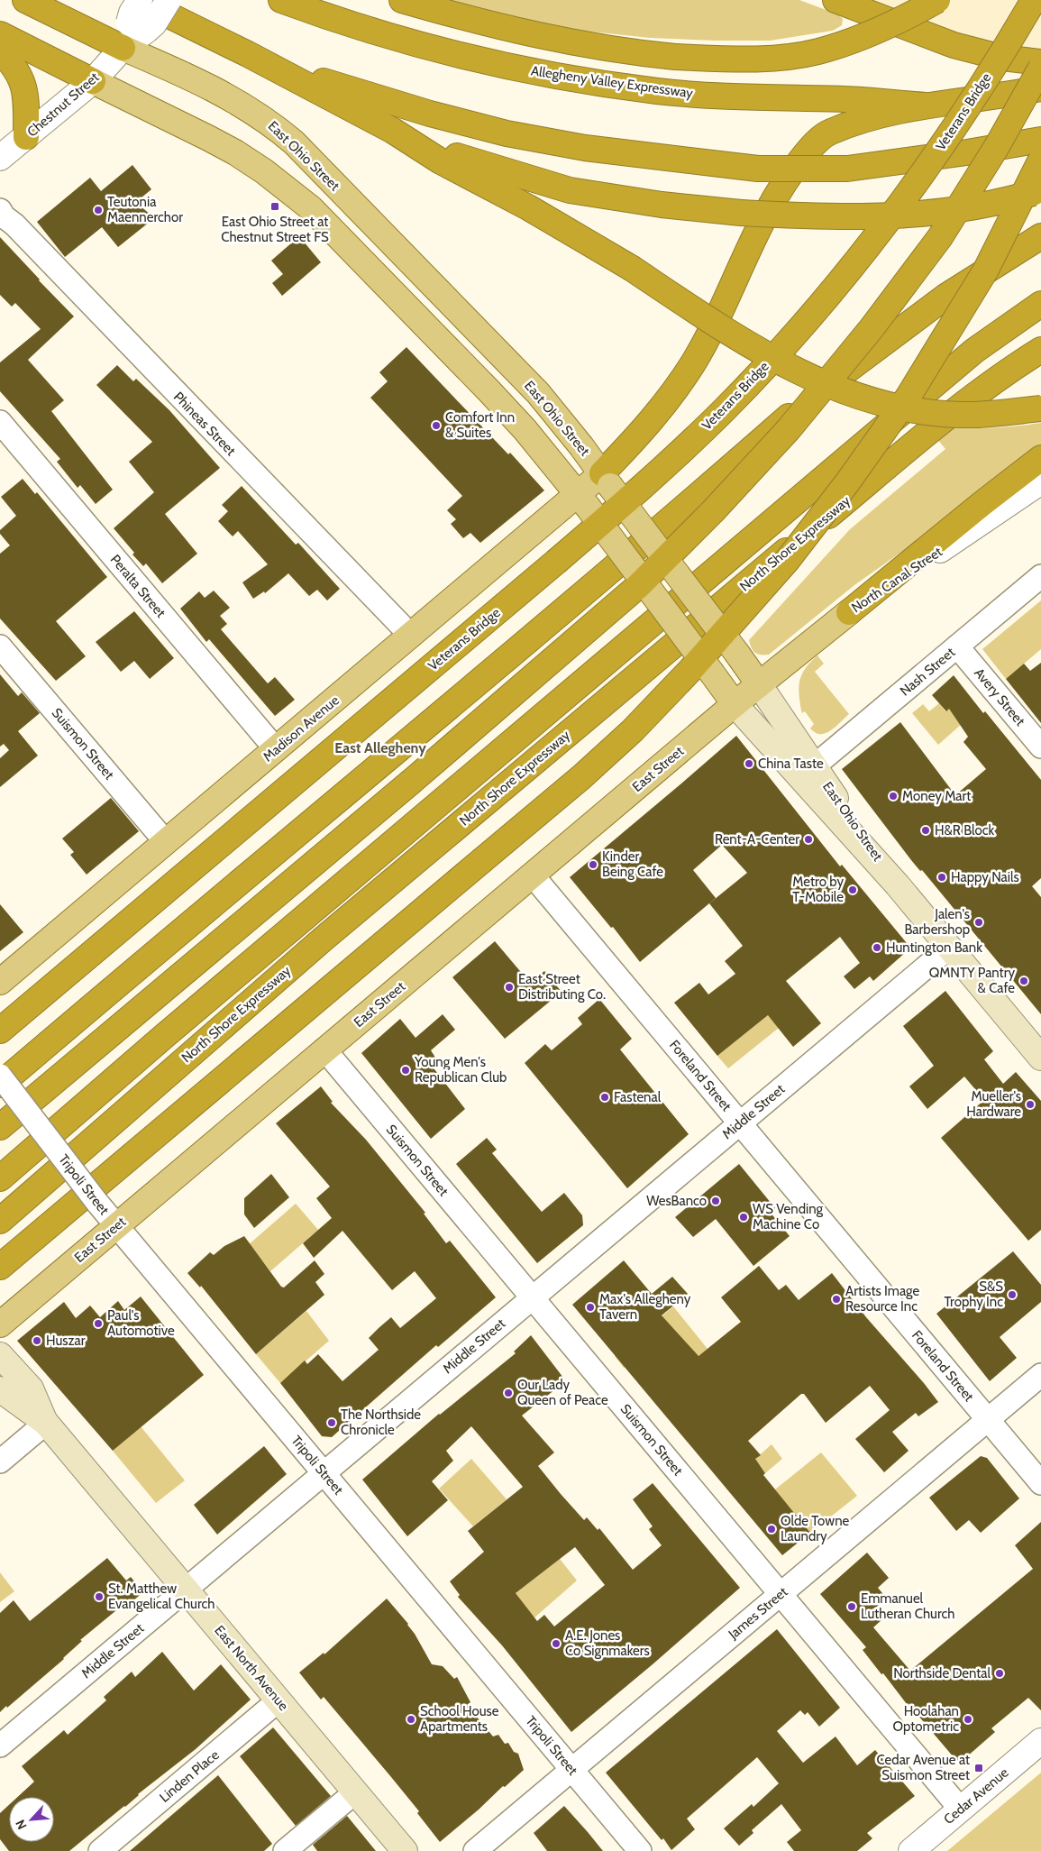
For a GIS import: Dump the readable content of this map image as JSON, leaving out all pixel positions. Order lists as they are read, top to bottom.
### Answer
{
  "streets": {
    "highway": ["Allegheny Valley Expressway", "Veterans Bridge", "North Shore Expressway"],
    "main road": [
      "East Ohio Street",
      "North Canal Street",
      "Madison Avenue",
      "East Street",
      "East North Avenue"
    ],
    "street": [
      "Chestnut Street",
      "Phineas Street",
      "Peralta Street",
      "Nash Street",
      "Avery Street",
      "Suismon Street",
      "Foreland Street",
      "Middle Street",
      "Tripoli Street",
      "James Street",
      "Linden Place",
      "Cedar Avenue"
    ]
  },
  "crossings": [
    ["Chestnut Street", "East Ohio Street"],
    ["East Ohio Street", "North Canal Street"],
    ["East Ohio Street", "Nash Street"],
    ["East Ohio Street", "Madison Avenue"],
    ["East Ohio Street", "East Street"],
    ["East Ohio Street", "Middle Street"],
    ["Phineas Street", "Madison Avenue"],
    ["North Canal Street", "East Street"],
    ["Peralta Street", "Madison Avenue"],
    ["Nash Street", "Avery Street"],
    ["Madison Avenue", "Suismon Street"],
    ["Suismon Street", "East Street"],
    ["Suismon Street", "Middle Street"],
    ["Suismon Street", "James Street"],
    ["Suismon Street", "Cedar Avenue"],
    ["East Street", "Foreland Street"],
    ["East Street", "Tripoli Street"],
    ["Foreland Street", "Middle Street"],
    ["Foreland Street", "James Street"],
    ["Middle Street", "Tripoli Street"],
    ["Middle Street", "East North Avenue"],
    ["Tripoli Street", "James Street"],
    ["East North Avenue", "Linden Place"]
  ],
  "districts": ["East Allegheny"],
  "places": {
    "transit": ["East Ohio Street at Chestnut Street FS", "Cedar Avenue at Suismon Street"],
    "other": [
      "Teutonia Maennerchor",
      "Comfort Inn & Suites",
      "China Taste",
      "Money Mart",
      "H&R Block",
      "Rent-A-Center",
      "Kinder Being Cafe",
      "Happy Nails",
      "Metro by T-Mobile",
      "Jalen's Barbershop",
      "Huntington Bank",
      "QMNTY Pantry & Cafe",
      "East Street Distributing Co.",
      "Young Men's Republican Club",
      "Fastenal",
      "Mueller's Hardware",
      "WesBanco",
      "WS Vending Machine Co",
      "S&S Trophy Inc",
      "Artists Image Resource Inc",
      "Max's Allegheny Tavern",
      "Paul's Automotive",
      "Huszar",
      "Our Lady Queen of Peace",
      "The Northside Chronicle",
      "Olde Towne Laundry",
      "St. Matthew Evangelical Church",
      "Emmanuel Lutheran Church",
      "A.E. Jones Co Signmakers",
      "Northside Dental",
      "School House Apartments",
      "Hoolahan Optometric"
    ]
  },
  "north": "bottom left"
}
